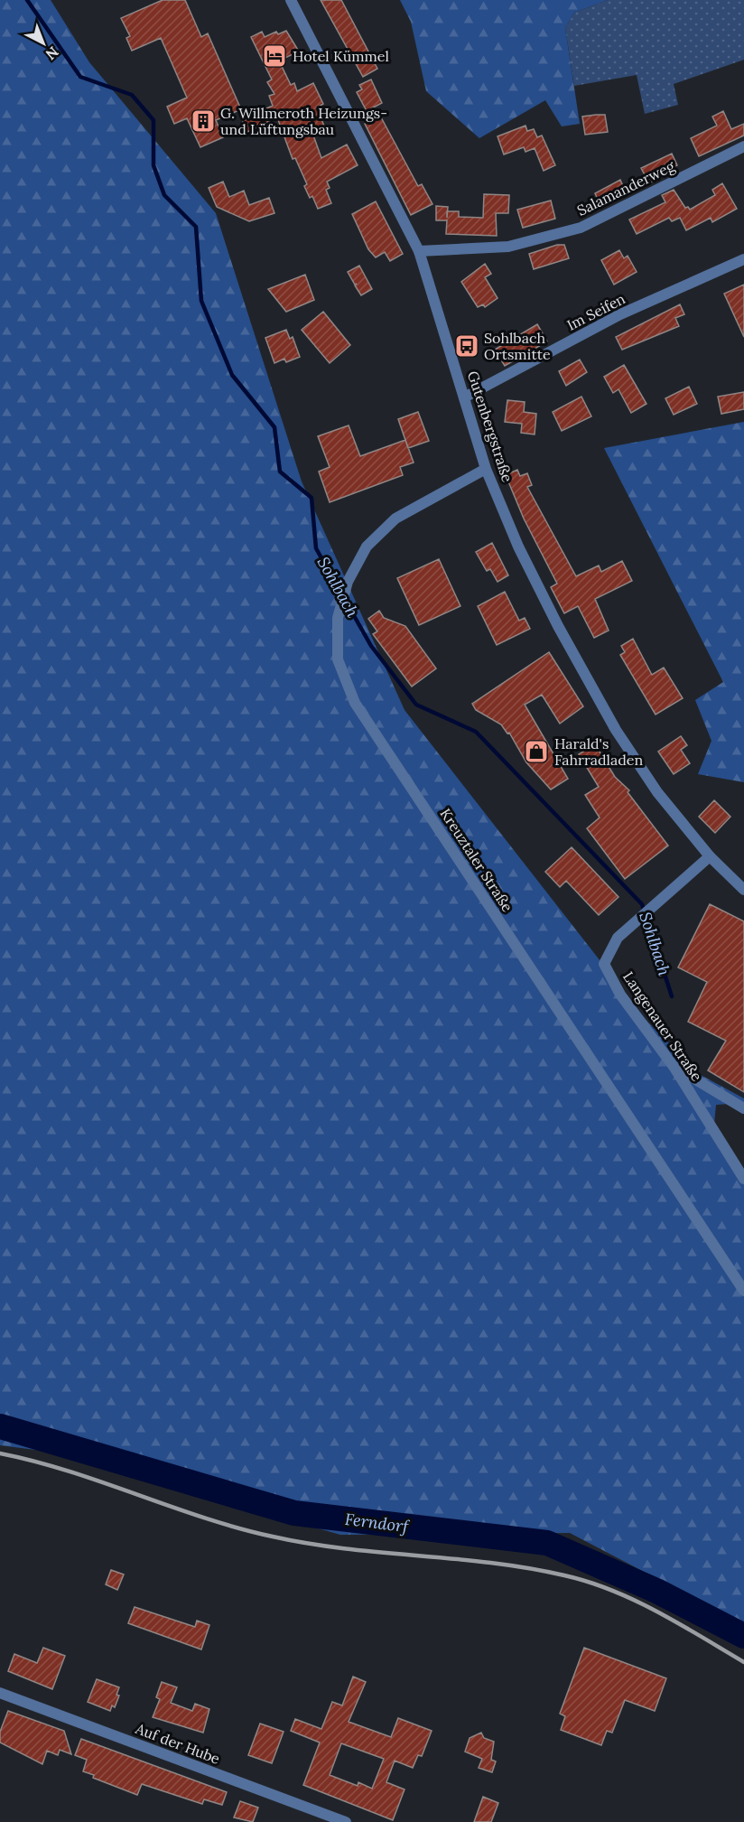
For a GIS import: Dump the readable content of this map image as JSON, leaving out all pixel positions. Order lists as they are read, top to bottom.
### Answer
{
  "streets": {
    "street": [
      "Salamanderweg",
      "Im Seifen",
      "Gutenbergstraße",
      "Kreuztaler Straße",
      "Langenauer Straße",
      "Auf der Hube"
    ]
  },
  "crossings": [
    ["Salamanderweg", "Gutenbergstraße"],
    ["Im Seifen", "Gutenbergstraße"],
    ["Gutenbergstraße", "Kreuztaler Straße"],
    ["Gutenbergstraße", "Langenauer Straße"]
  ],
  "water": ["Sohlbach", "Ferndorf"],
  "places": {
    "hotel": ["Hotel Kümmel"],
    "building": ["G. Willmeroth Heizungs- und Lüftungsbau"],
    "bus stop": ["Sohlbach Ortsmitte"],
    "shop": ["Harald's Fahrradladen"]
  },
  "north": "bottom right"
}
